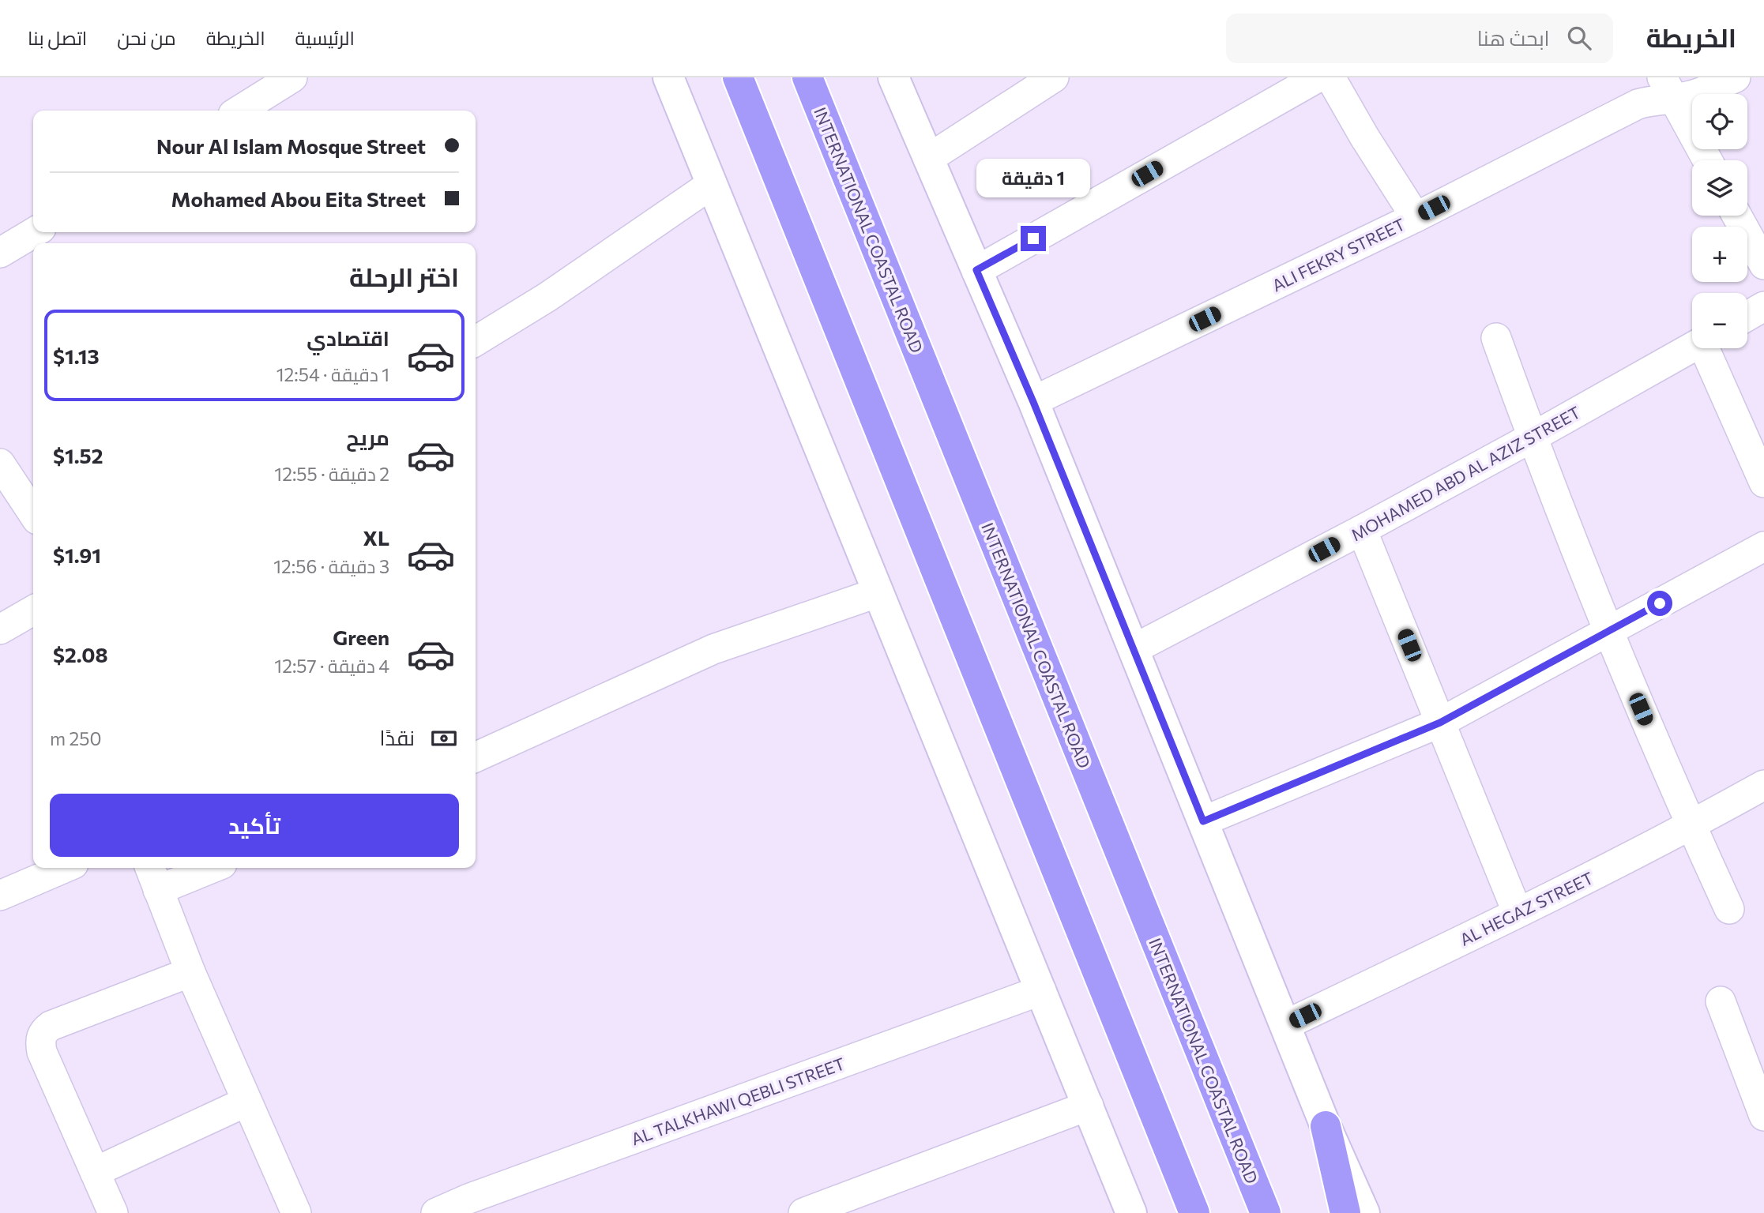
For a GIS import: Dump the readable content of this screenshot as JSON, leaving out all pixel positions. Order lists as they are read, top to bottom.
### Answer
{
  "streets": {
    "highway": ["INTERNATIONAL COASTAL ROAD"],
    "street": [
      "ALI FEKRY STREET",
      "MOHAMED ABD AL AZIZ STREET",
      "AL HEGAZ STREET",
      "AL TALKHAWI QEBLI STREET"
    ]
  },
  "page": {
    "header": "الخريطة",
    "search": "ابحث هنا",
    "nav": [
      "الرئيسية",
      "الخريطة",
      "من نحن",
      "اتصل بنا"
    ],
    "map_buttons": ["+", "−"],
    "banner": ["Nour Al Islam Mosque Street", "Mohamed Abou Eita Street"],
    "bubble": "1 دقيقة",
    "heading": "اختر الرحلة",
    "list": [
      {
        "name": "اقتصادي",
        "note": "1 دقيقة · 12:54",
        "value": "$1.13"
      },
      {
        "name": "مريح",
        "note": "2 دقيقة · 12:55",
        "value": "$1.52"
      },
      {
        "name": "XL",
        "note": "3 دقيقة · 12:56",
        "value": "$1.91"
      },
      {
        "name": "Green",
        "note": "4 دقيقة · 12:57",
        "value": "$2.08"
      }
    ],
    "pay": ["نقدًا", "250 m"],
    "buttons": "تأكيد"
  }
}
